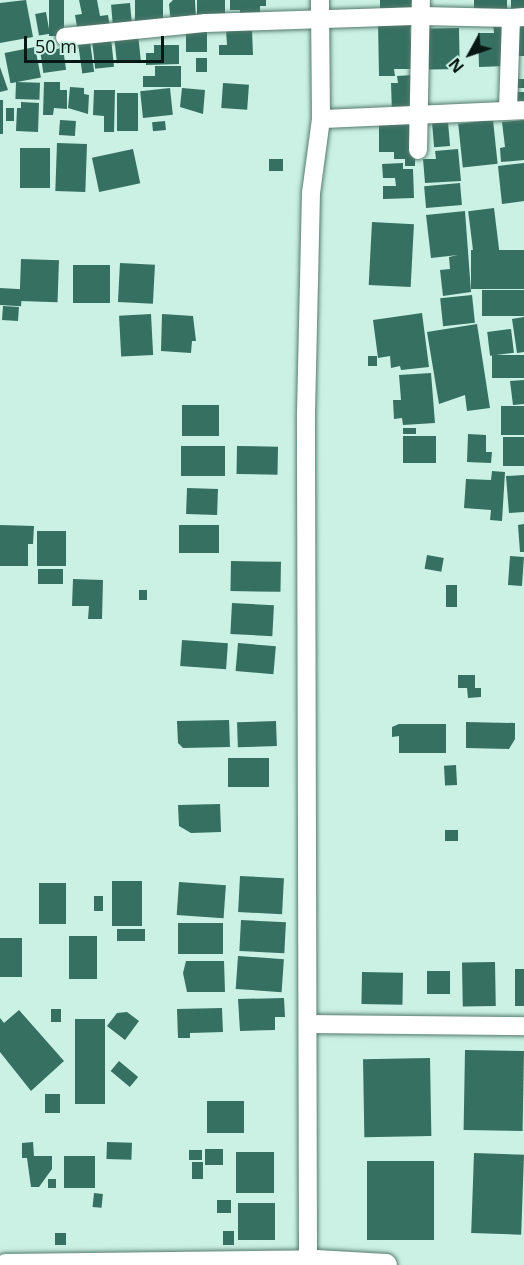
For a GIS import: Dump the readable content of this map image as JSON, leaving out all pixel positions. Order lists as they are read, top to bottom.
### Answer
{
  "scale_bar": "50 m",
  "north": "bottom left"
}
